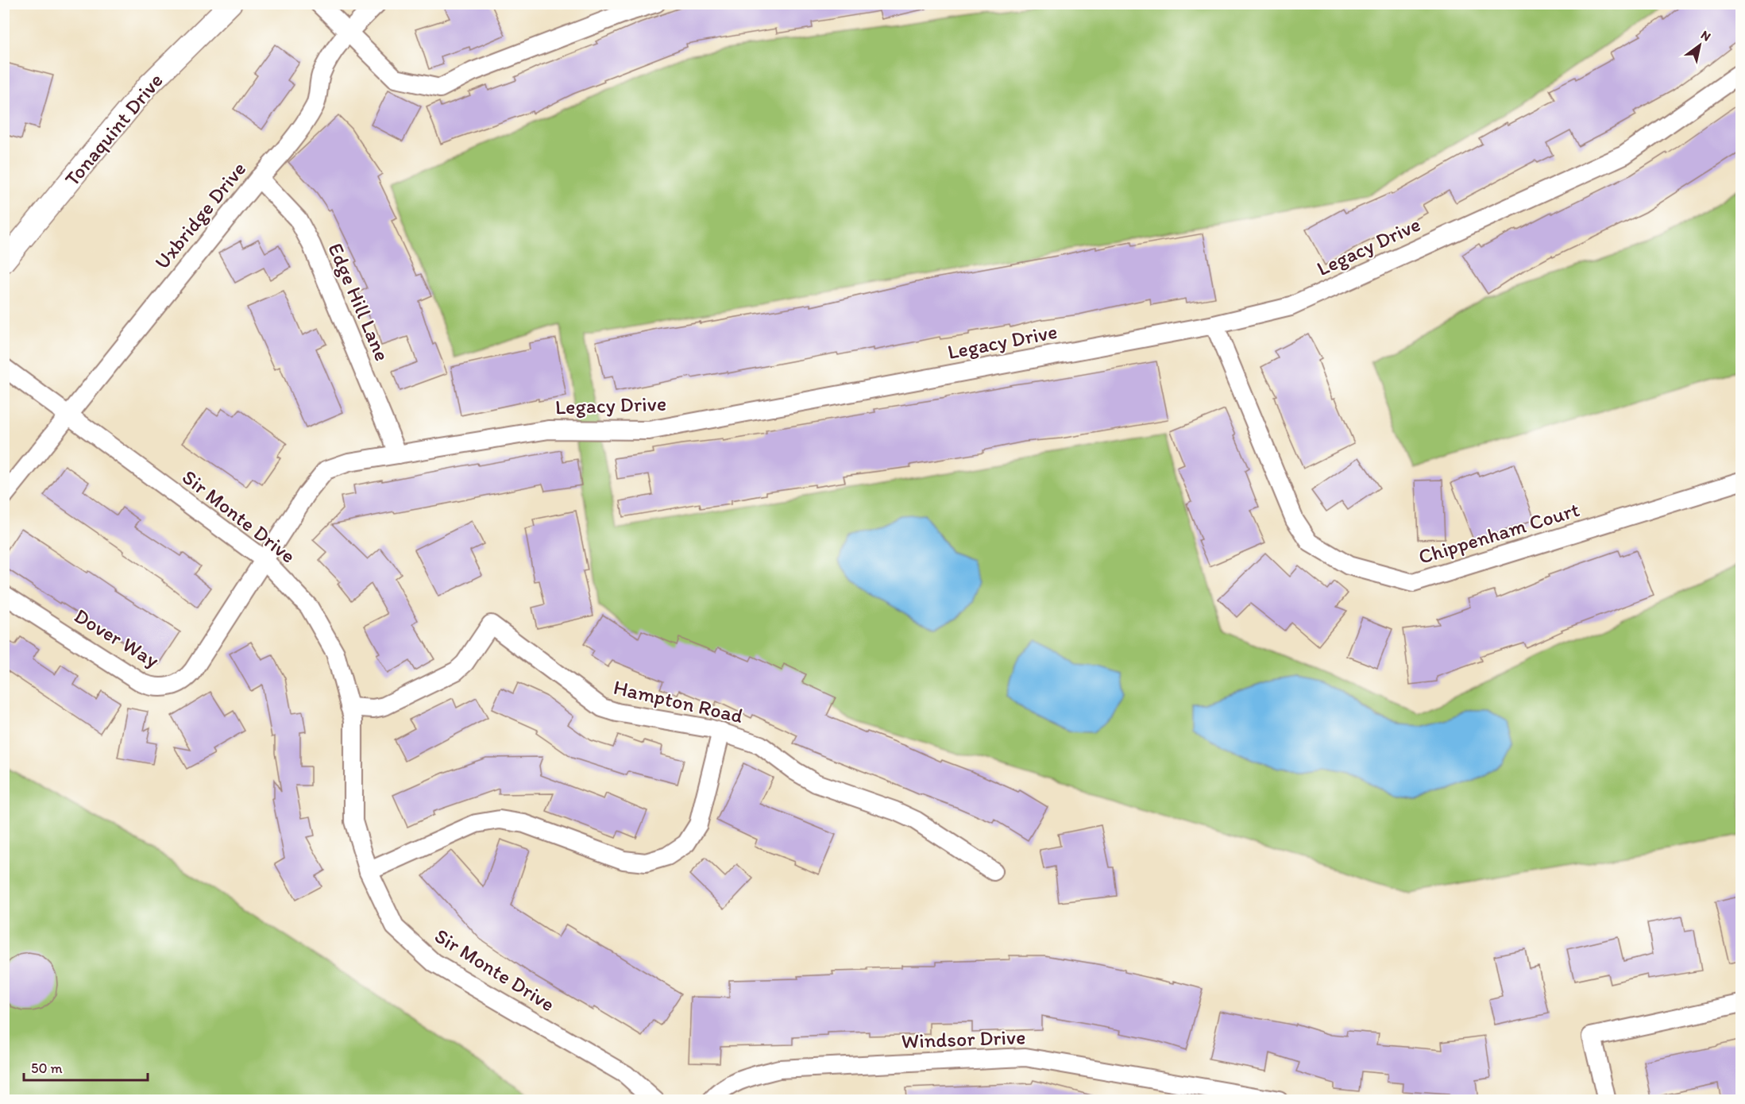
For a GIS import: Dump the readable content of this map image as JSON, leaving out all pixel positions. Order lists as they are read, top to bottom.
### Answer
{
  "streets": {
    "street": [
      "Tonaquint Drive",
      "Uxbridge Drive",
      "Legacy Drive",
      "Edge Hill Lane",
      "Sir Monte Drive",
      "Chippenham Court",
      "Dover Way",
      "Hampton Road",
      "Windsor Drive"
    ]
  },
  "crossings": [
    ["Uxbridge Drive", "Edge Hill Lane"],
    ["Uxbridge Drive", "Sir Monte Drive"],
    ["Legacy Drive", "Edge Hill Lane"],
    ["Legacy Drive", "Sir Monte Drive"],
    ["Legacy Drive", "Chippenham Court"],
    ["Legacy Drive", "Dover Way"],
    ["Sir Monte Drive", "Dover Way"],
    ["Sir Monte Drive", "Hampton Road"]
  ],
  "scale_bar": "50 m",
  "north": "top right"
}
